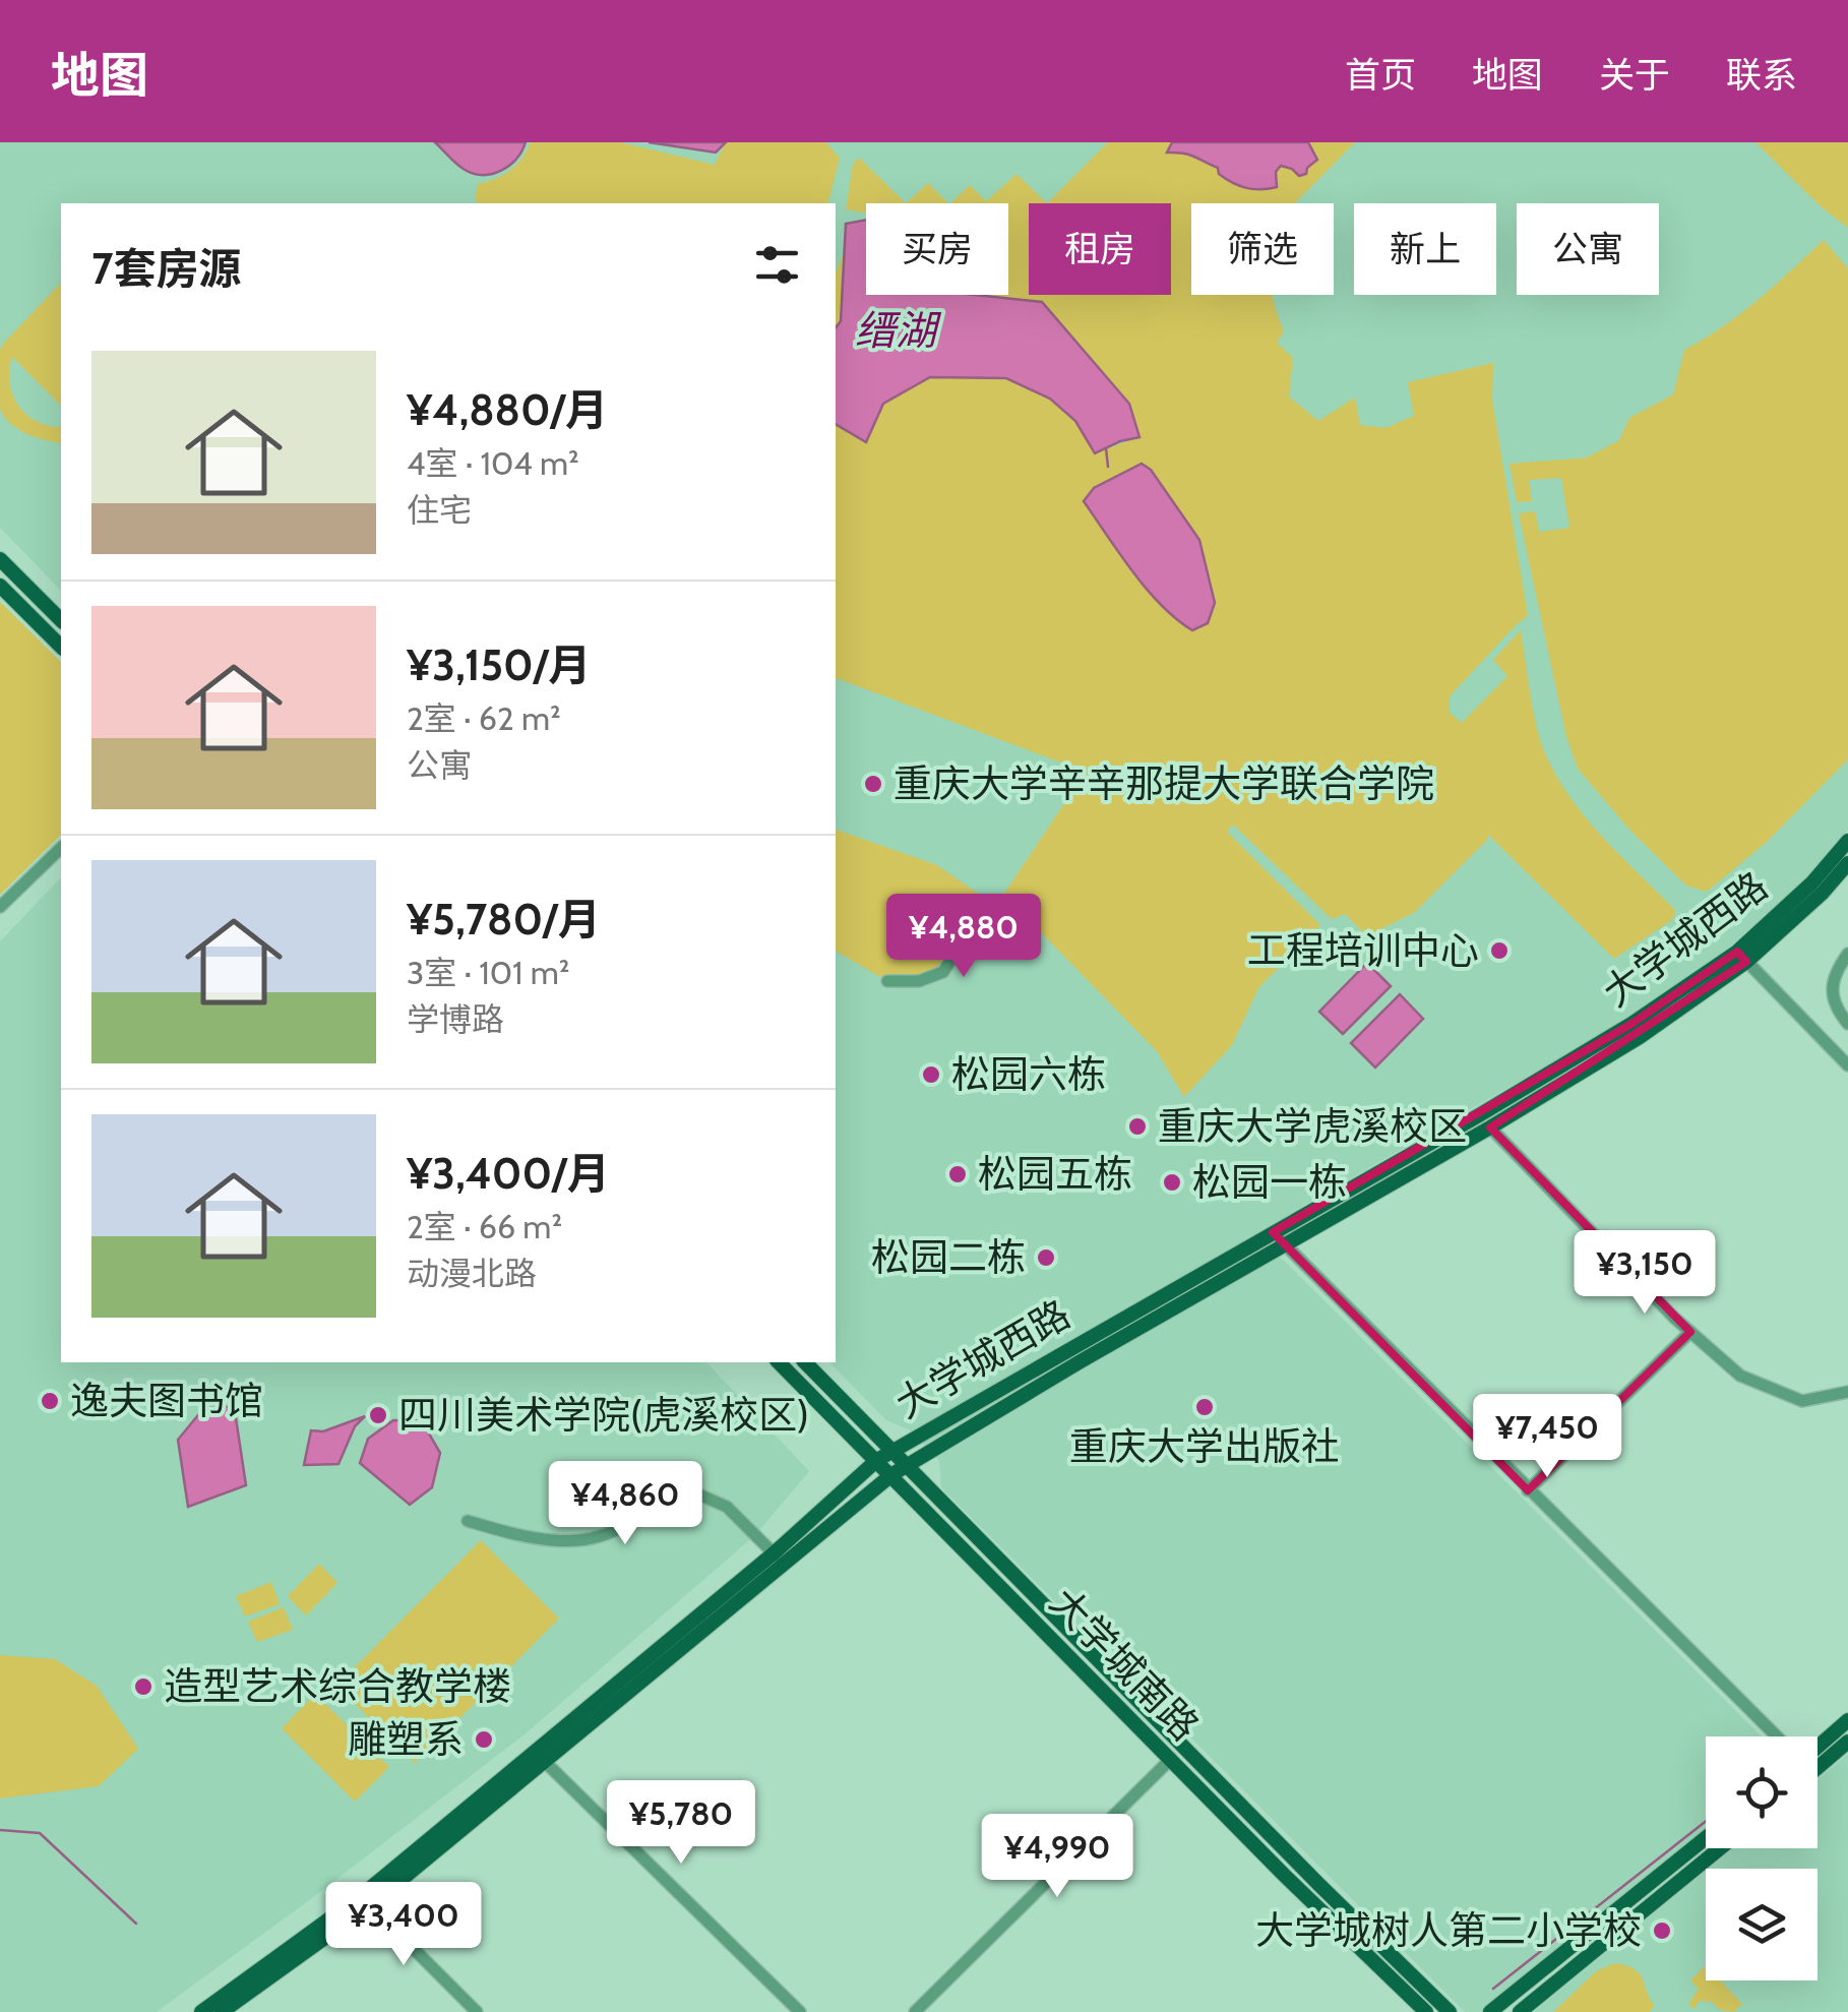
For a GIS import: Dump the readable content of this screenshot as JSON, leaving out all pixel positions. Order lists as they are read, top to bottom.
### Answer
{
  "streets": {
    "main road": ["大学城西路", "大学城南路"]
  },
  "crossings": [
    ["大学城西路", "大学城南路"]
  ],
  "water": ["缙湖"],
  "places": [
    "重庆大学辛辛那提大学联合学院",
    "工程培训中心",
    "松园六栋",
    "重庆大学虎溪校区",
    "松园五栋",
    "松园一栋",
    "松园二栋",
    "逸夫图书馆",
    "重庆大学出版社",
    "四川美术学院(虎溪校区)",
    "造型艺术综合教学楼",
    "雕塑系",
    "大学城树人第二小学校"
  ],
  "page": {
    "header": "地图",
    "nav": [
      "首页",
      "地图",
      "关于",
      "联系"
    ],
    "chip": [
      "买房",
      "租房",
      "筛选",
      "新上",
      "公寓"
    ],
    "heading": "7套房源",
    "list": [
      {
        "name": "¥4,880/月",
        "note": "4室 · 104 m² · 住宅"
      },
      {
        "name": "¥3,150/月",
        "note": "2室 · 62 m² · 公寓"
      },
      {
        "name": "¥5,780/月",
        "note": "3室 · 101 m² · 学博路"
      },
      {
        "name": "¥3,400/月",
        "note": "2室 · 66 m² · 动漫北路"
      }
    ],
    "price": [
      "¥4,880",
      "¥3,150",
      "¥7,450",
      "¥4,860",
      "¥5,780",
      "¥4,990",
      "¥3,400"
    ]
  }
}
